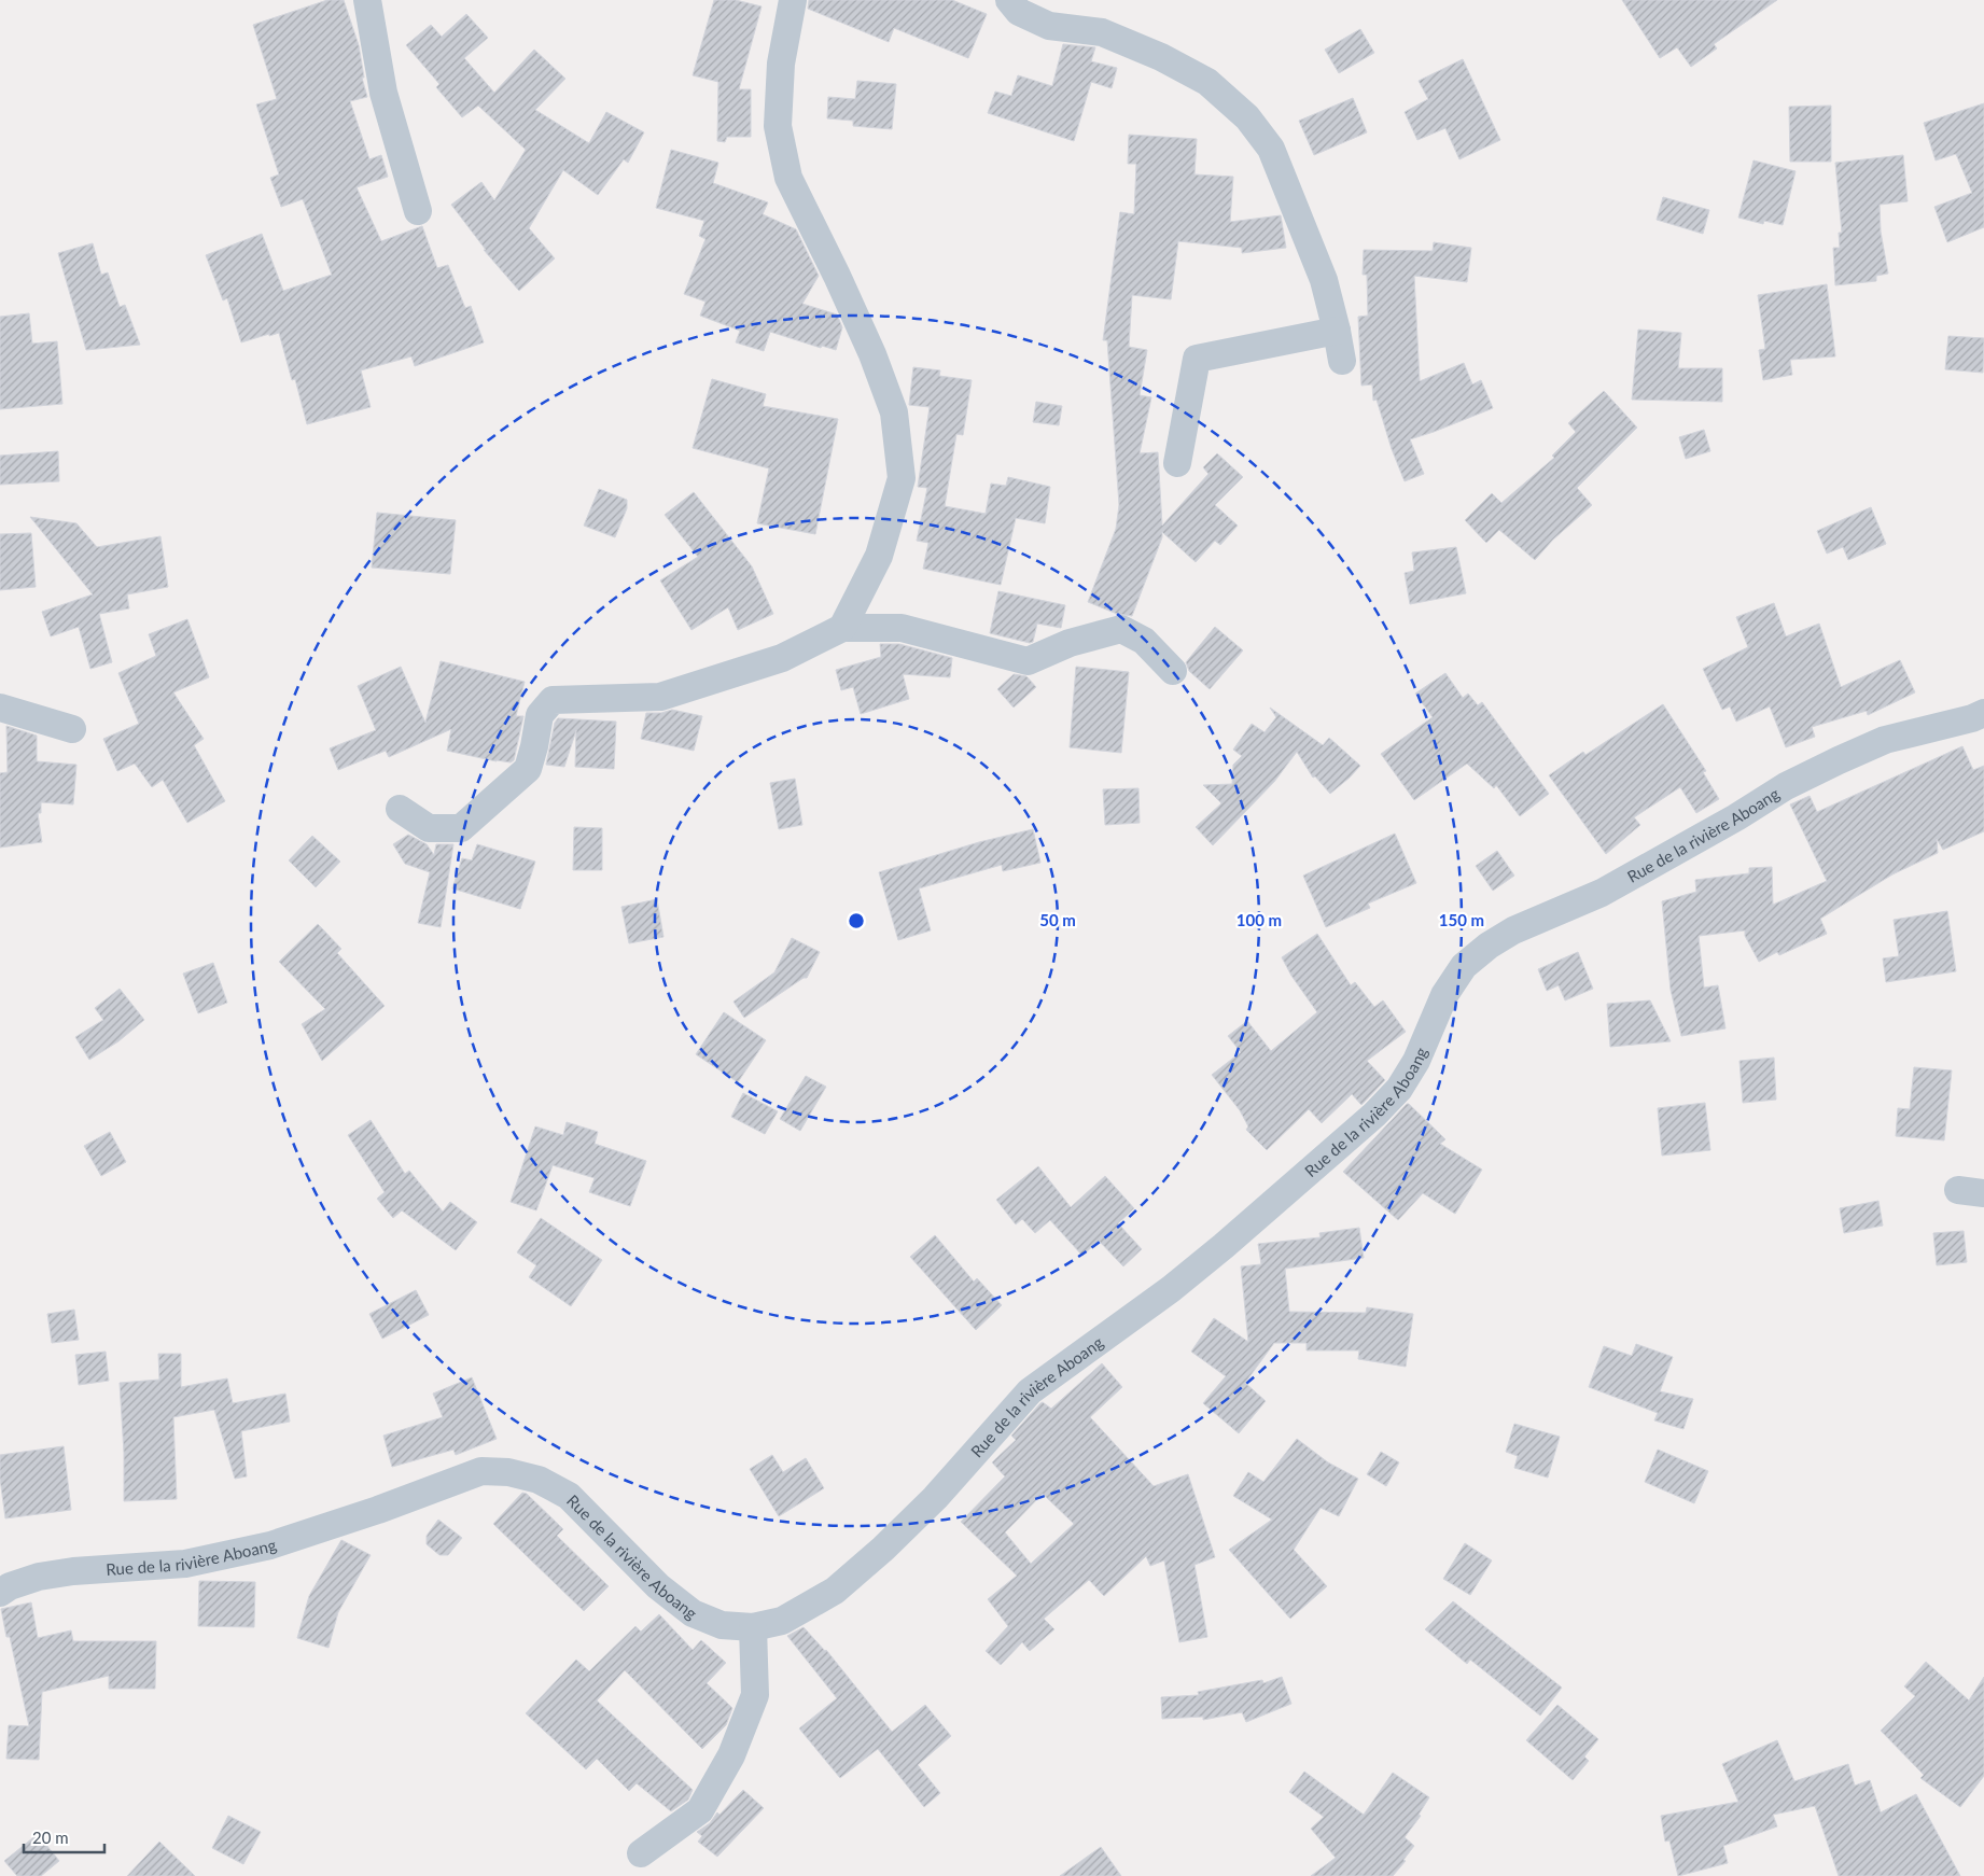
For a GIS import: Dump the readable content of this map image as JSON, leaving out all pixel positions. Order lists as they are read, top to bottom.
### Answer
{
  "streets": {
    "street": ["Rue de la rivière Aboang"]
  },
  "scale_bar": "20 m",
  "rings": ["50 m", "100 m", "150 m"]
}
